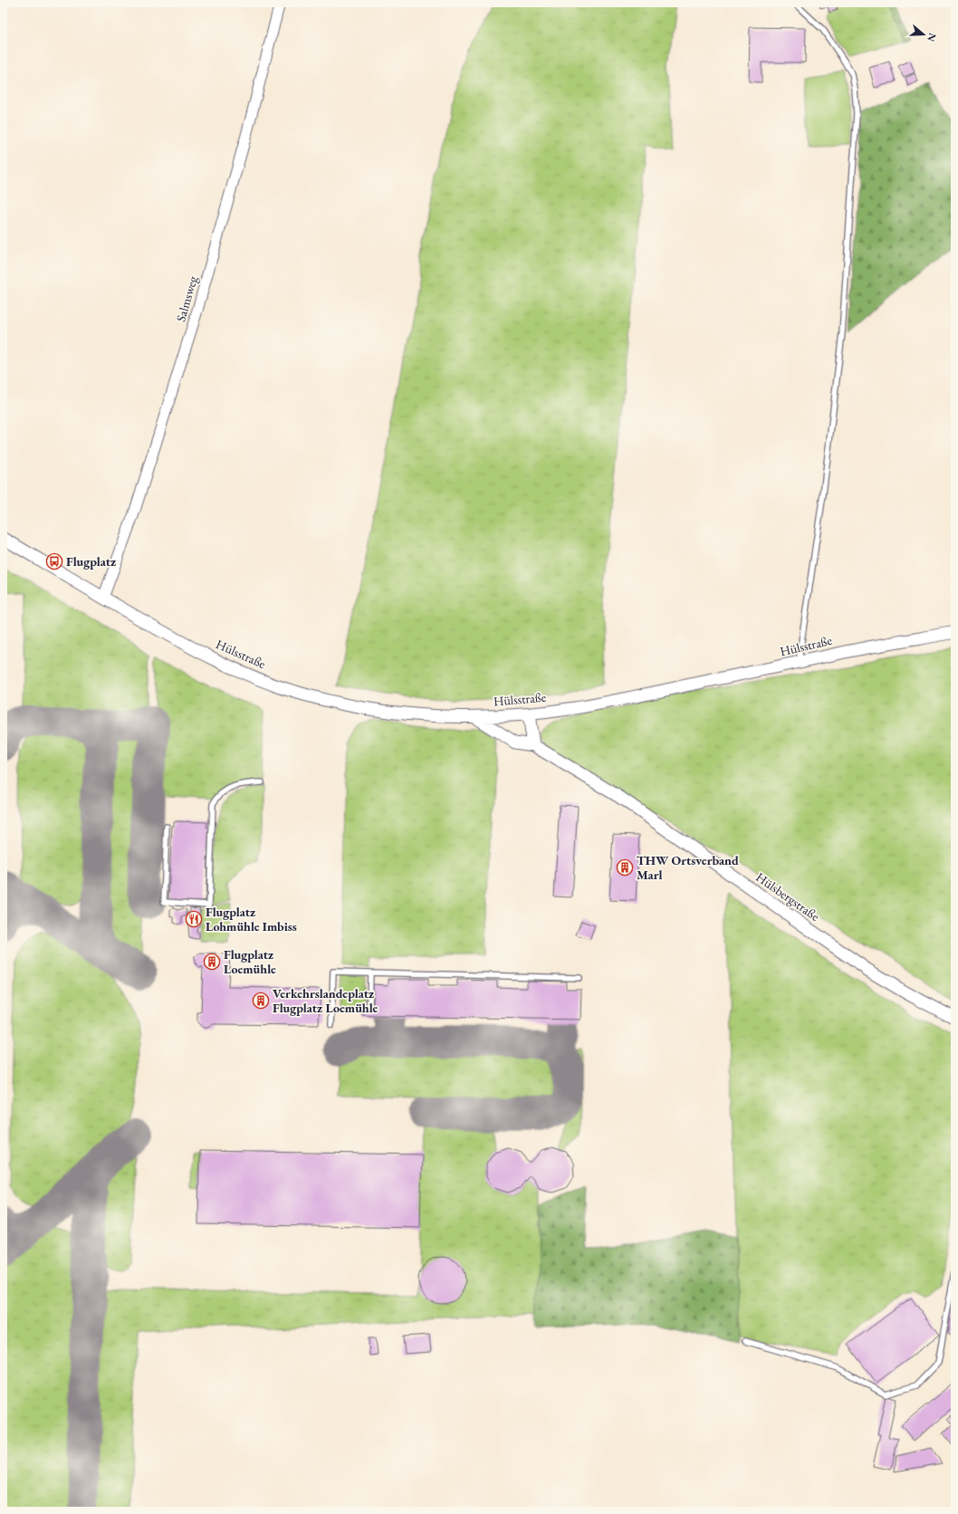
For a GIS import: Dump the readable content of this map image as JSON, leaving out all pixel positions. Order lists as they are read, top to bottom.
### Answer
{
  "streets": {
    "street": ["Salmsweg", "Hülsstraße", "Hülsbergstraße"]
  },
  "crossings": [
    ["Salmsweg", "Hülsstraße"],
    ["Hülsstraße", "Hülsbergstraße"]
  ],
  "places": {
    "bus stop": ["Flugplatz"],
    "building": ["THW Ortsverband Marl", "Flugplatz Loemühle", "Verkehrslandeplatz Flugplatz Loemühle"],
    "restaurant": ["Flugplatz Lohmühle Imbiss"]
  },
  "north": "right"
}
